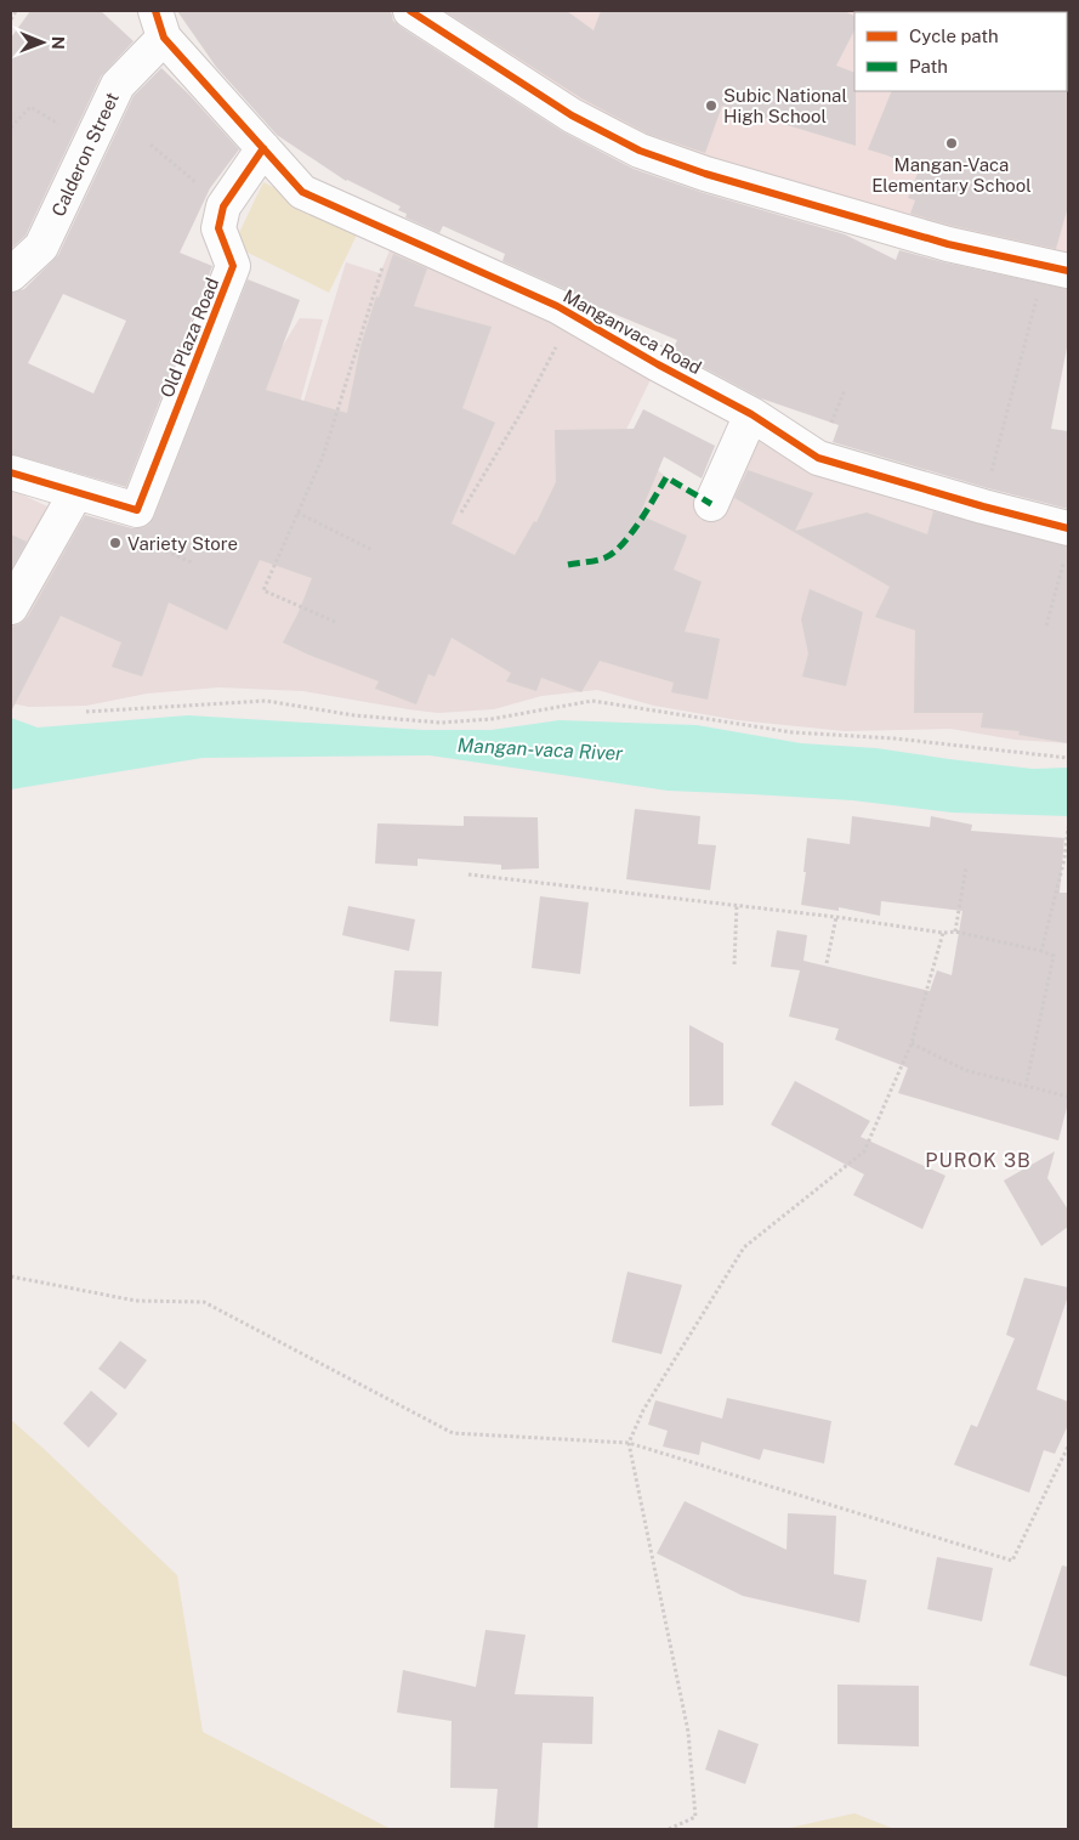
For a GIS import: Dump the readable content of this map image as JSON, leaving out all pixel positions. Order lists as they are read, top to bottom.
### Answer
{
  "streets": {
    "street": ["Calderon Street", "Manganvaca Road", "Old Plaza Road"]
  },
  "crossings": [
    ["Calderon Street", "Manganvaca Road"]
  ],
  "districts": ["PUROK 3B"],
  "water": ["Mangan-vaca River"],
  "places": ["Subic National High School", "Mangan-Vaca Elementary School", "Variety Store"],
  "legend": ["Cycle path", "Path"],
  "north": "right"
}
